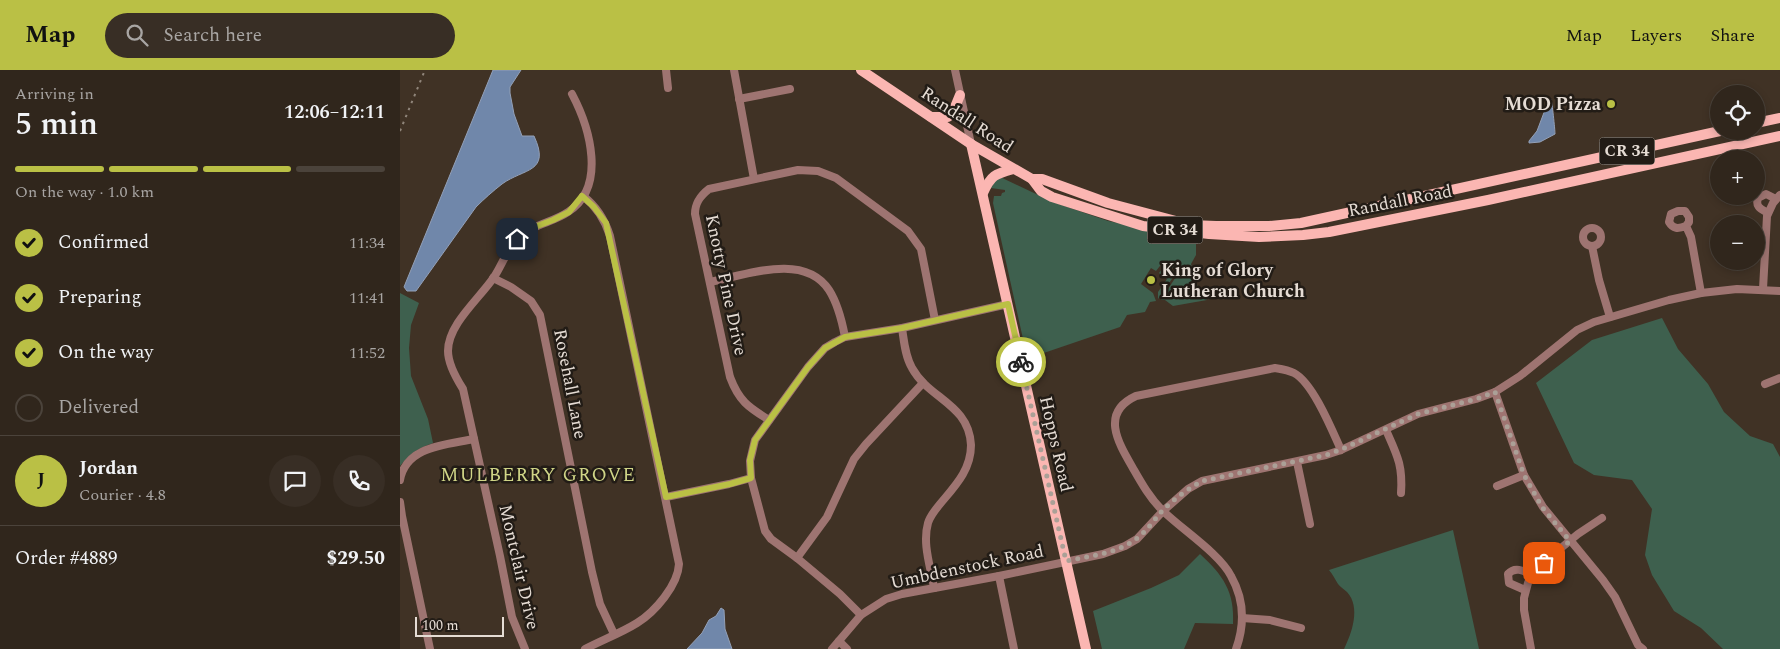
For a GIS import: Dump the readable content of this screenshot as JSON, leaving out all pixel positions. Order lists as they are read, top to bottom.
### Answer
{
  "streets": {
    "main road": ["Randall Road", "CR 34", "Hopps Road"],
    "street": [
      "Knotty Pine Drive",
      "Rosehall Lane",
      "Montclair Drive",
      "Umbdenstock Road"
    ]
  },
  "crossings": [
    ["Randall Road", "Hopps Road"],
    ["Rosehall Lane", "Montclair Drive"],
    ["Hopps Road", "Umbdenstock Road"]
  ],
  "districts": ["MULBERRY GROVE"],
  "places": ["MOD Pizza", "King of Glory Lutheran Church"],
  "scale_bar": "100 m",
  "page": {
    "header": "Map",
    "search": "Search here",
    "nav": ["Map", "Layers", "Share"],
    "heading": ["5 min", "Arriving in", "12:06–12:11"],
    "panel": [
      "Jordan",
      "Courier · 4.8",
      "Order #4889",
      "$29.50"
    ],
    "map_buttons": ["+", "−"],
    "bar": "On the way · 1.0 km",
    "list": [
      ["Confirmed", "11:34"],
      ["Preparing", "11:41"],
      ["On the way", "11:52"],
      "Delivered"
    ],
    "round": "J",
    "scale": "100 m"
  }
}
